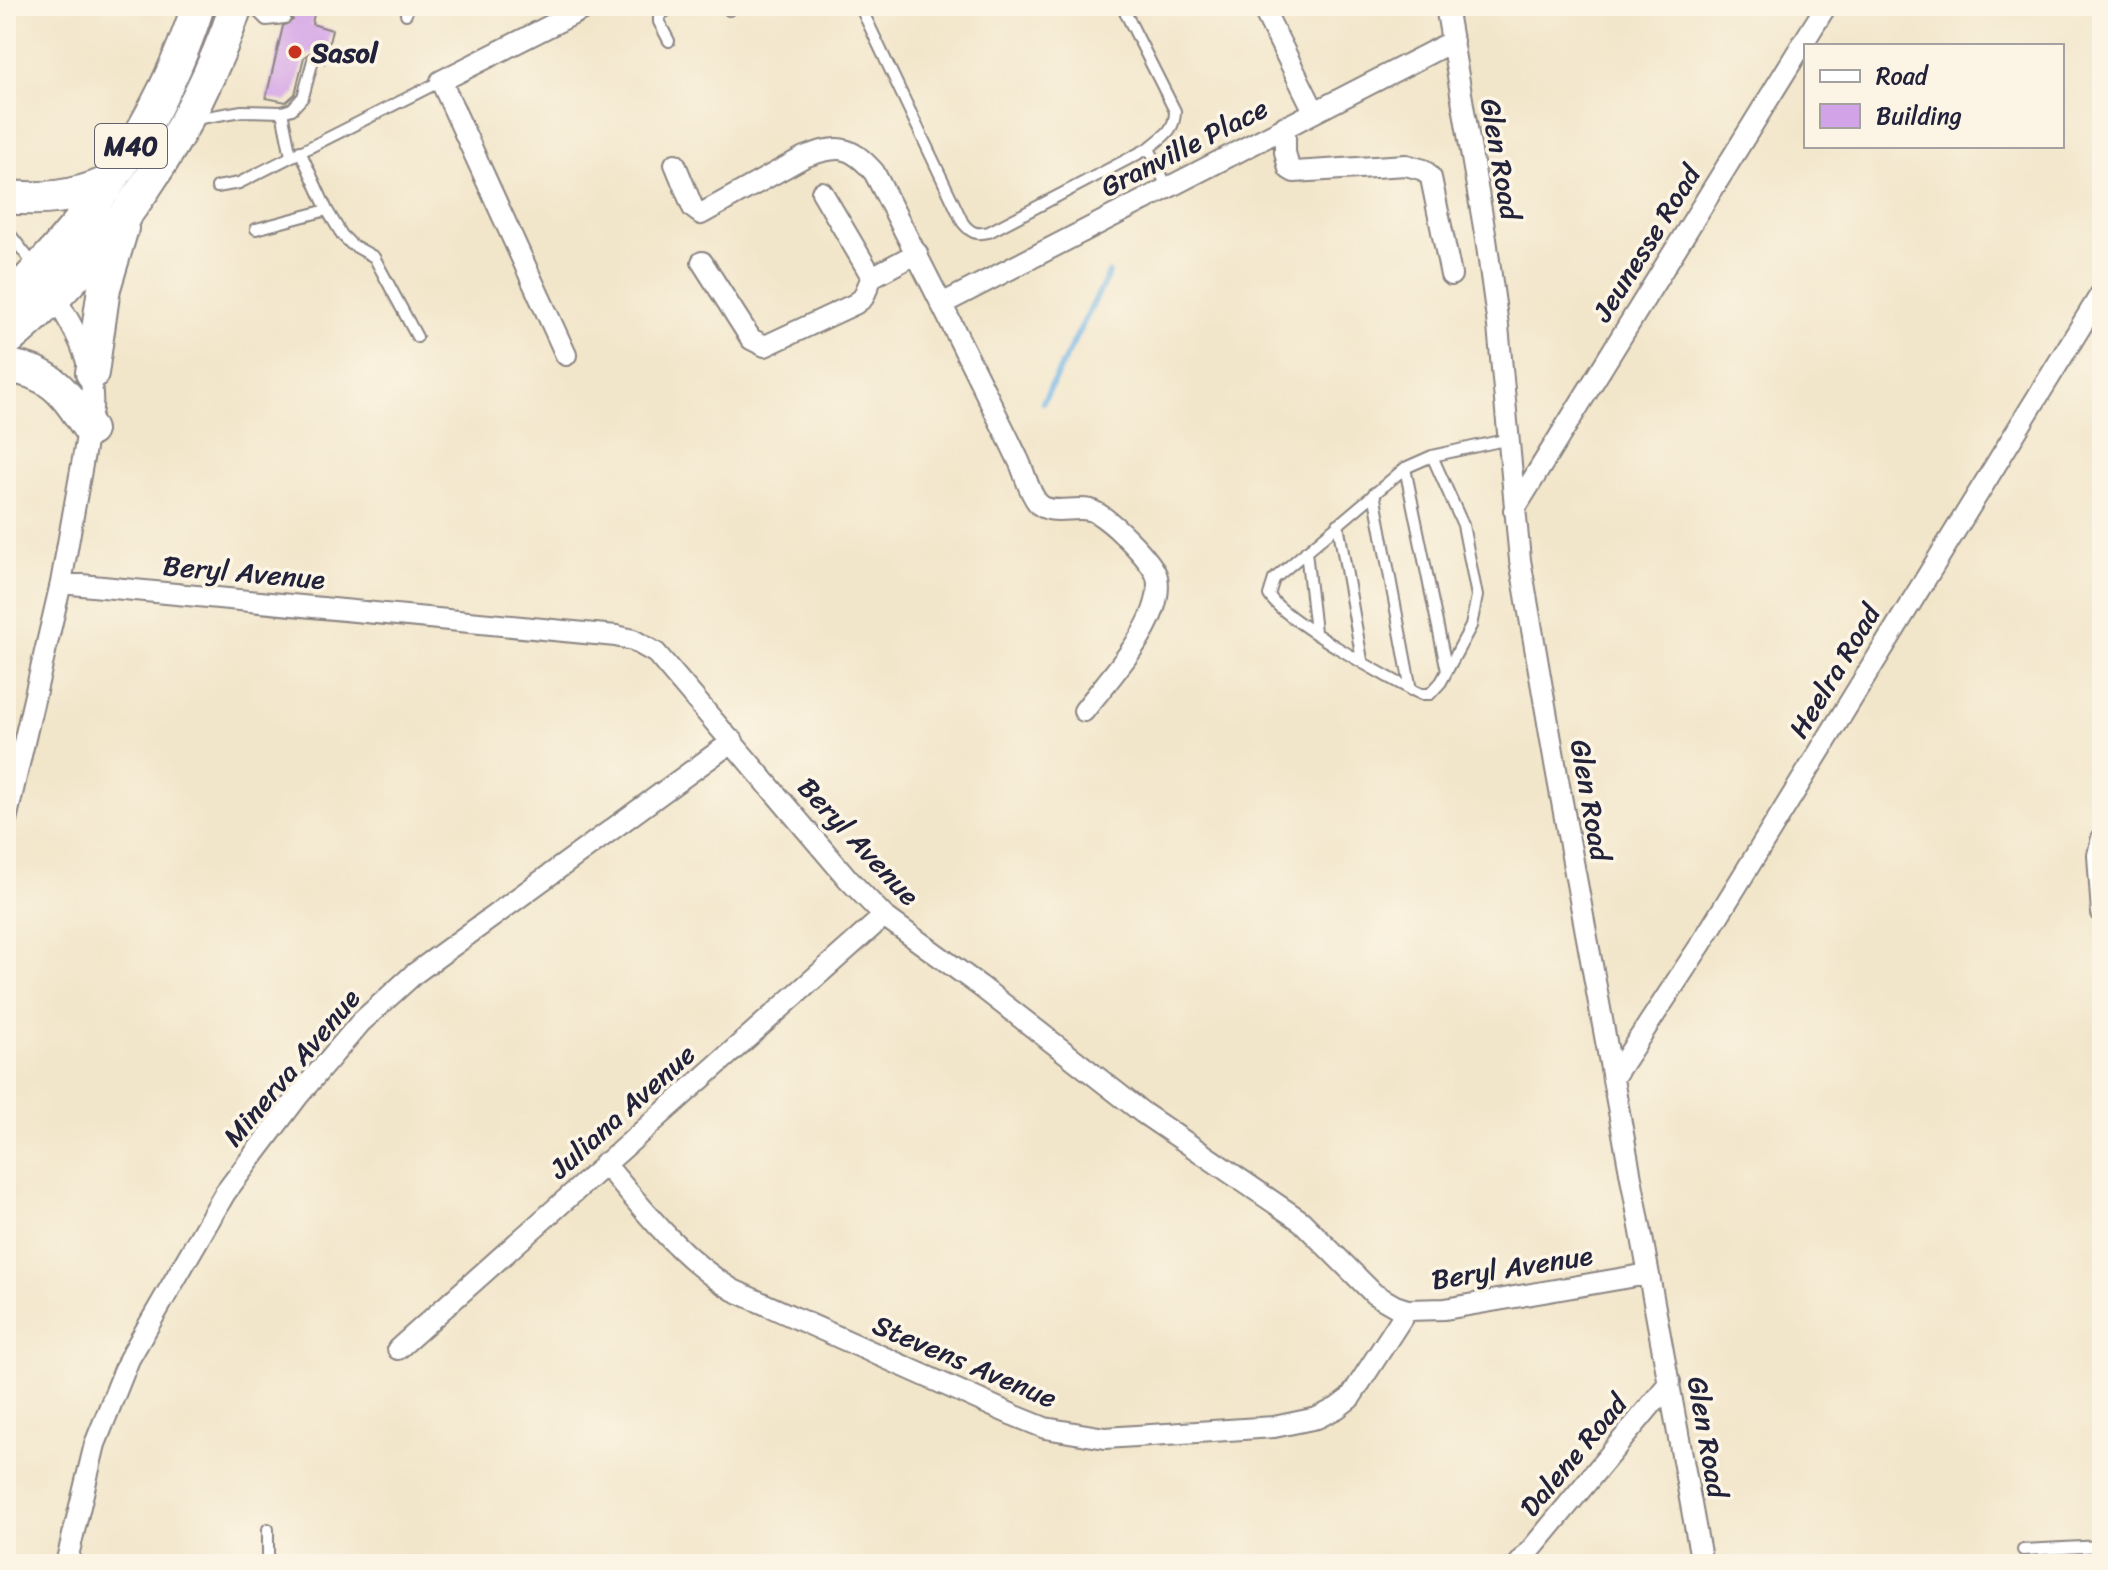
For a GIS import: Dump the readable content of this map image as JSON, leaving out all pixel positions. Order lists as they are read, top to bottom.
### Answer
{
  "streets": {
    "main road": ["M40"],
    "street": [
      "Granville Place",
      "Glen Road",
      "Jeunesse Road",
      "Beryl Avenue",
      "Heelra Road",
      "Minerva Avenue",
      "Juliana Avenue",
      "Stevens Avenue",
      "Dalene Road"
    ]
  },
  "crossings": [
    ["Granville Place", "Glen Road"],
    ["Glen Road", "Jeunesse Road"],
    ["Glen Road", "Beryl Avenue"],
    ["Glen Road", "Heelra Road"],
    ["Glen Road", "Dalene Road"],
    ["Beryl Avenue", "Minerva Avenue"],
    ["Beryl Avenue", "Juliana Avenue"],
    ["Beryl Avenue", "Stevens Avenue"],
    ["Juliana Avenue", "Stevens Avenue"]
  ],
  "places": ["Sasol"],
  "legend": ["Road", "Building"]
}
